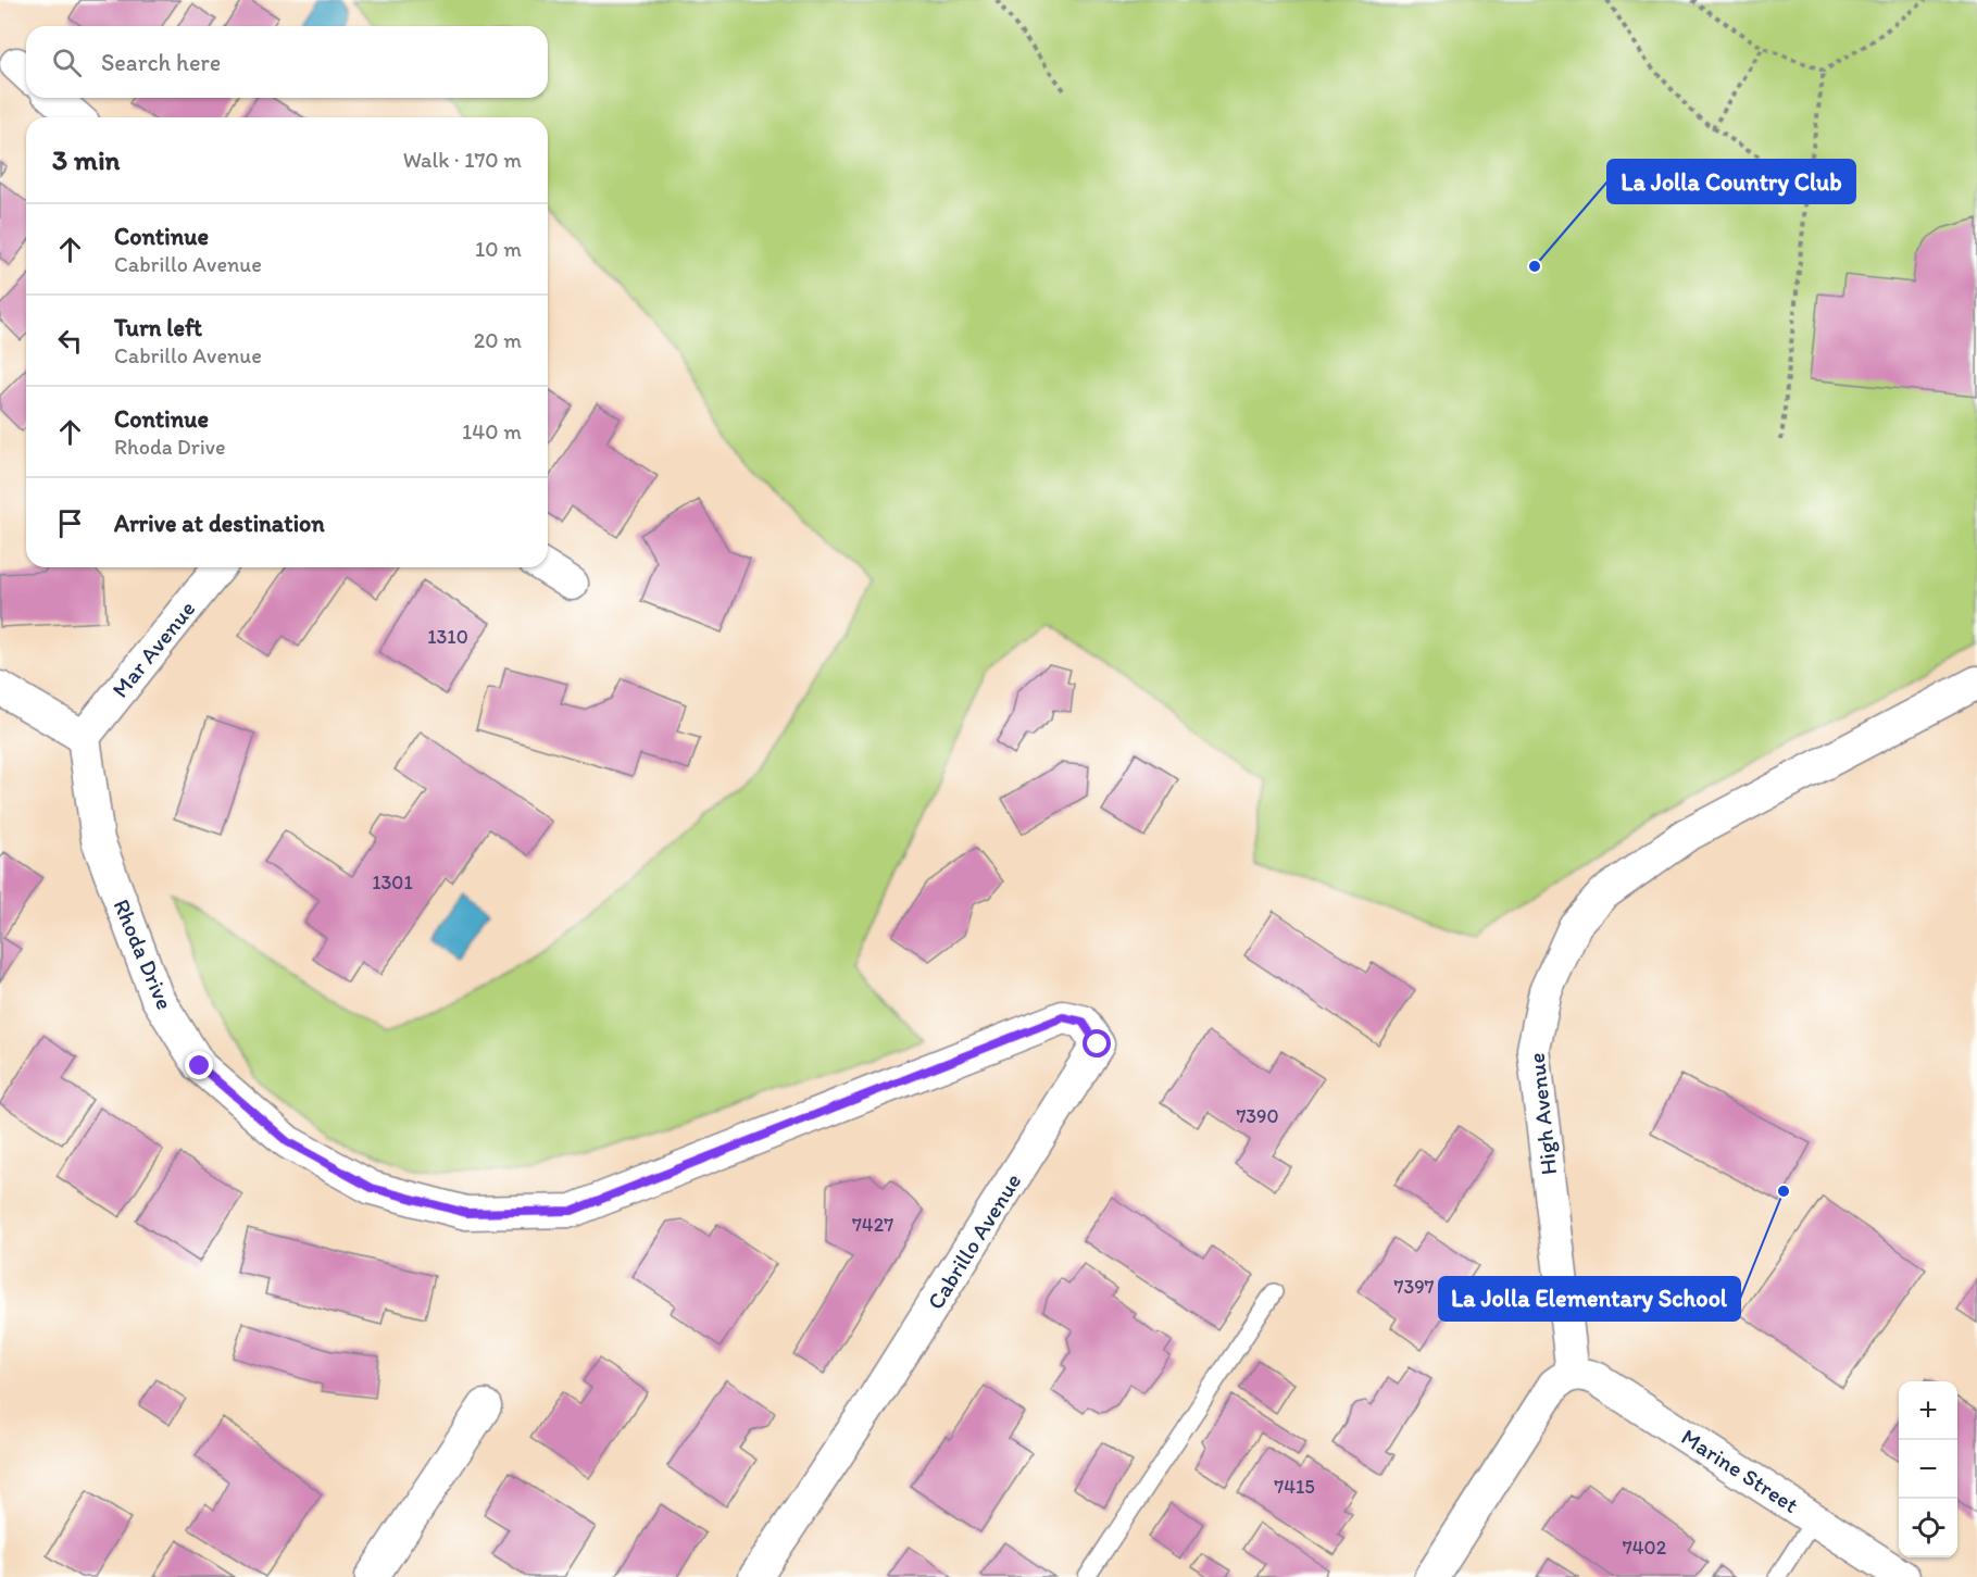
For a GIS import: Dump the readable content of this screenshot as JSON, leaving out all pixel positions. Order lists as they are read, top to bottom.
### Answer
{
  "streets": {
    "street": [
      "Mar Avenue",
      "Rhoda Drive",
      "High Avenue",
      "Cabrillo Avenue",
      "Marine Street"
    ]
  },
  "crossings": [
    ["Mar Avenue", "Rhoda Drive"],
    ["Rhoda Drive", "Cabrillo Avenue"],
    ["High Avenue", "Marine Street"]
  ],
  "places": ["La Jolla Country Club", "La Jolla Elementary School"],
  "house_numbers": [
    "1310",
    "1301",
    "7390",
    "7427",
    "7397",
    "7415",
    "7402"
  ],
  "page": {
    "search": "Search here",
    "heading": ["3 min", "Walk · 170 m"],
    "list": [
      ["Continue", "Cabrillo Avenue", "10 m"],
      ["Turn left", "Cabrillo Avenue", "20 m"],
      ["Continue", "Rhoda Drive", "140 m"],
      "Arrive at destination"
    ],
    "map_buttons": ["+", "−"]
  }
}
